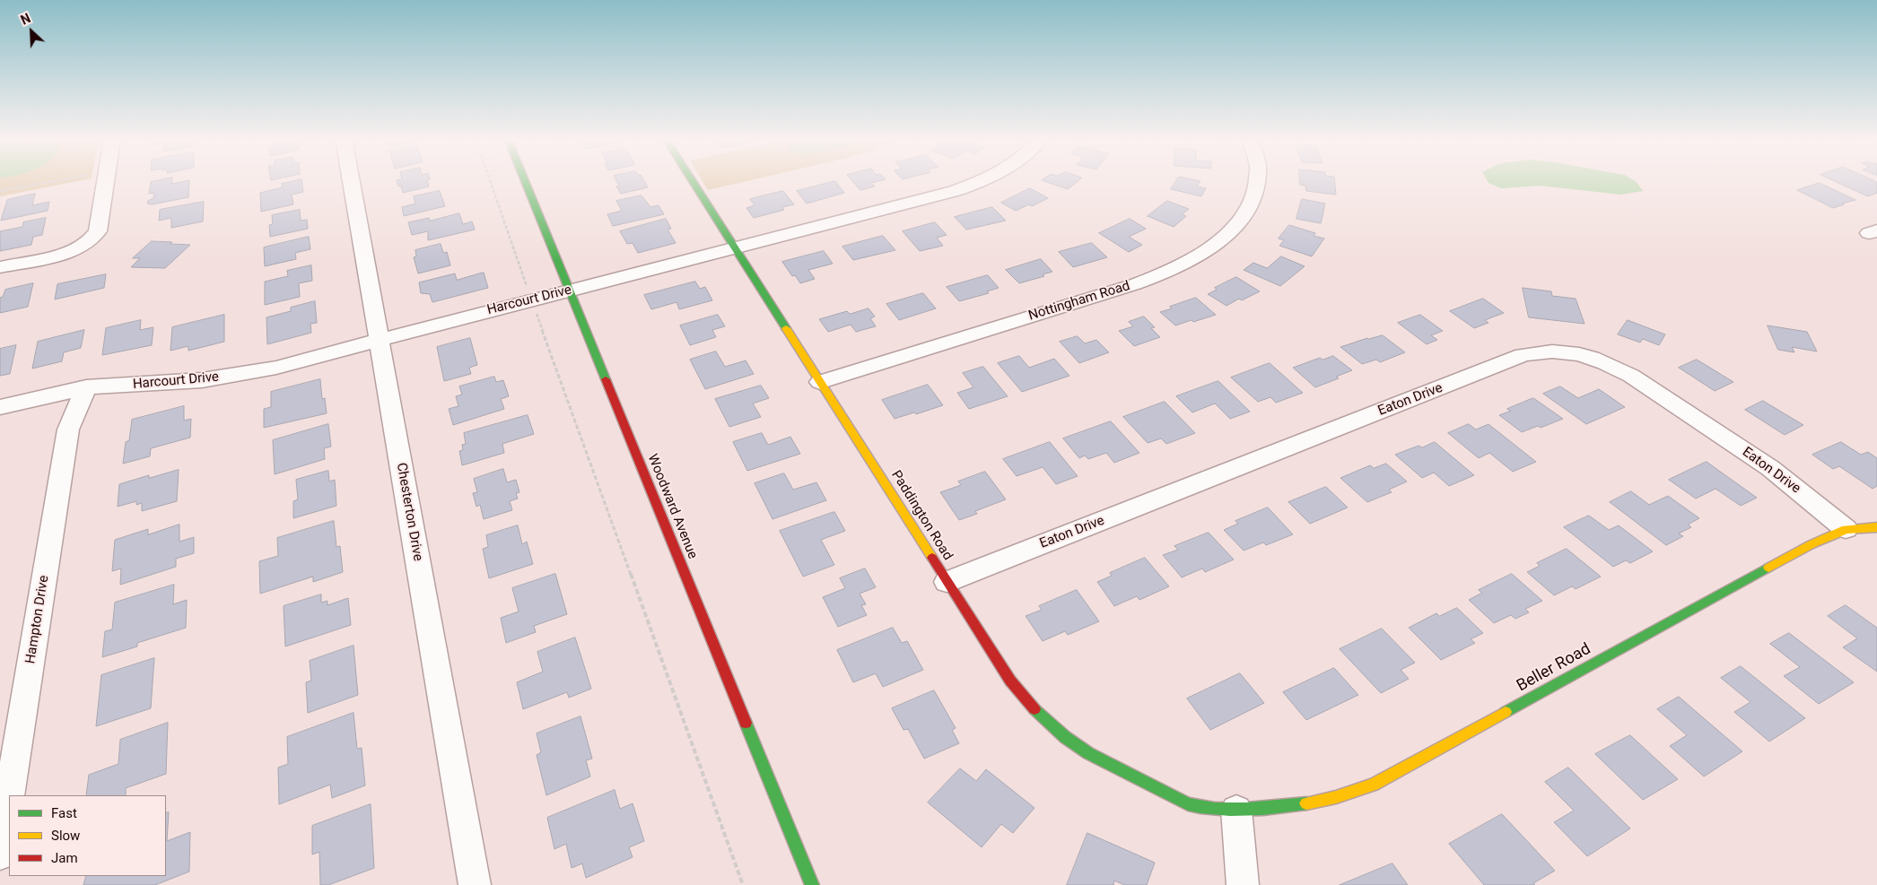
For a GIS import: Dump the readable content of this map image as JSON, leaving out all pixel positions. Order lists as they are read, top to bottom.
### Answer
{
  "streets": {
    "street": [
      "Harcourt Drive",
      "Nottingham Road",
      "Eaton Drive",
      "Woodward Avenue",
      "Chesterton Drive",
      "Paddington Road",
      "Hampton Drive",
      "Beller Road"
    ]
  },
  "crossings": [
    ["Harcourt Drive", "Woodward Avenue"],
    ["Harcourt Drive", "Chesterton Drive"],
    ["Harcourt Drive", "Paddington Road"],
    ["Harcourt Drive", "Hampton Drive"],
    ["Nottingham Road", "Paddington Road"],
    ["Eaton Drive", "Paddington Road"],
    ["Eaton Drive", "Beller Road"],
    ["Paddington Road", "Beller Road"]
  ],
  "legend": ["Fast", "Slow", "Jam"],
  "north": "top left"
}
